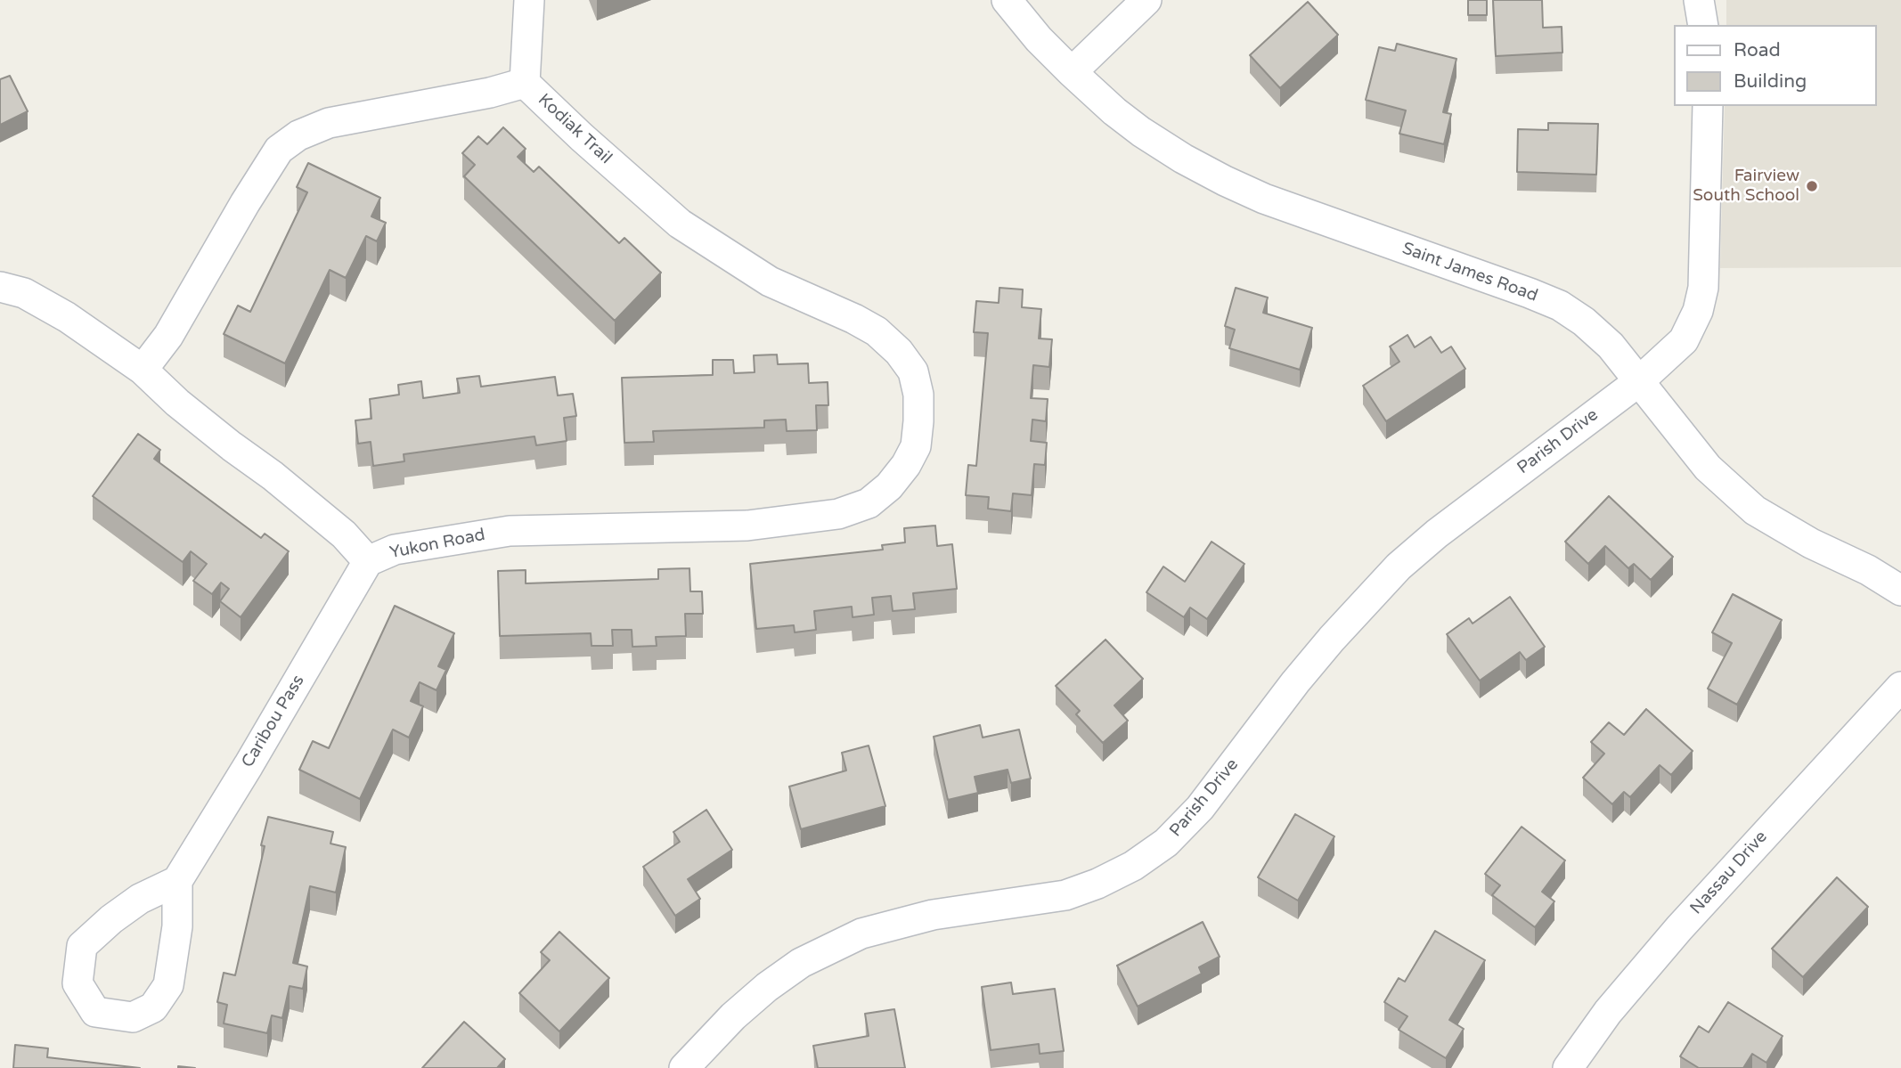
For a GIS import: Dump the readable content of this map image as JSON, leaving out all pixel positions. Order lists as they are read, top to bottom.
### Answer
{
  "streets": {
    "street": [
      "Kodiak Trail",
      "Saint James Road",
      "Parish Drive",
      "Yukon Road",
      "Caribou Pass",
      "Nassau Drive"
    ]
  },
  "crossings": [
    ["Kodiak Trail", "Yukon Road"],
    ["Saint James Road", "Parish Drive"],
    ["Yukon Road", "Caribou Pass"]
  ],
  "places": ["Fairview South School"],
  "legend": ["Road", "Building"]
}
